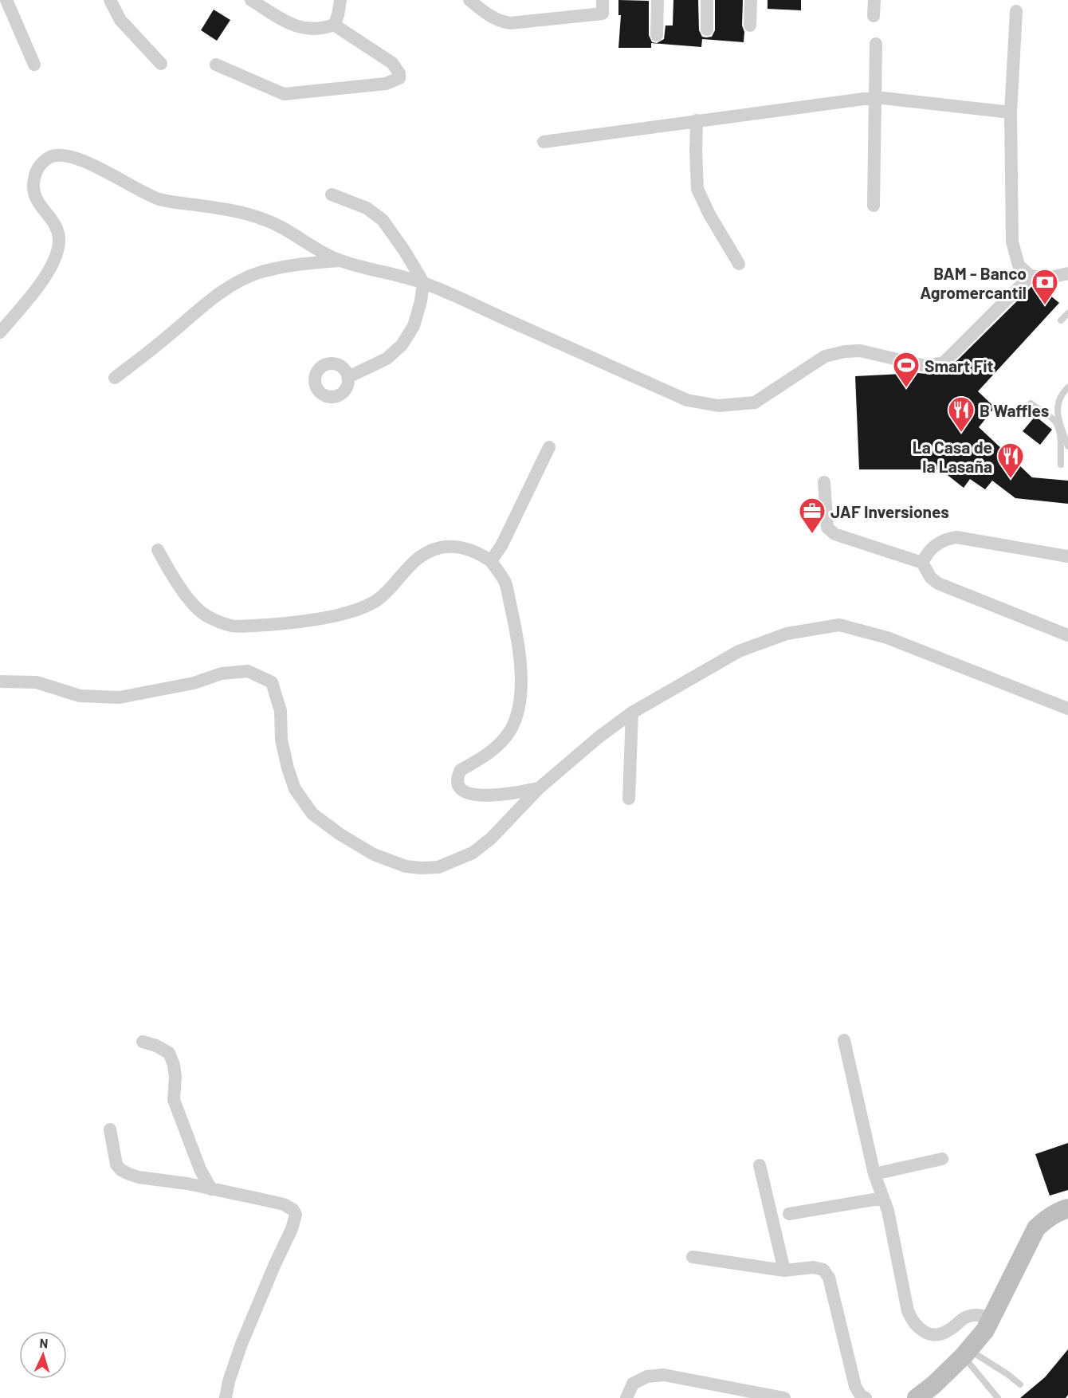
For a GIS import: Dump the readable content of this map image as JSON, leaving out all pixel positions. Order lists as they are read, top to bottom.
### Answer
{
  "places": {
    "bank": ["BAM - Banco Agromercantil"],
    "sports": ["Smart Fit"],
    "restaurant": ["B Waffles", "La Casa de la Lasaña"],
    "office": ["JAF Inversiones"]
  },
  "north": "top"
}
